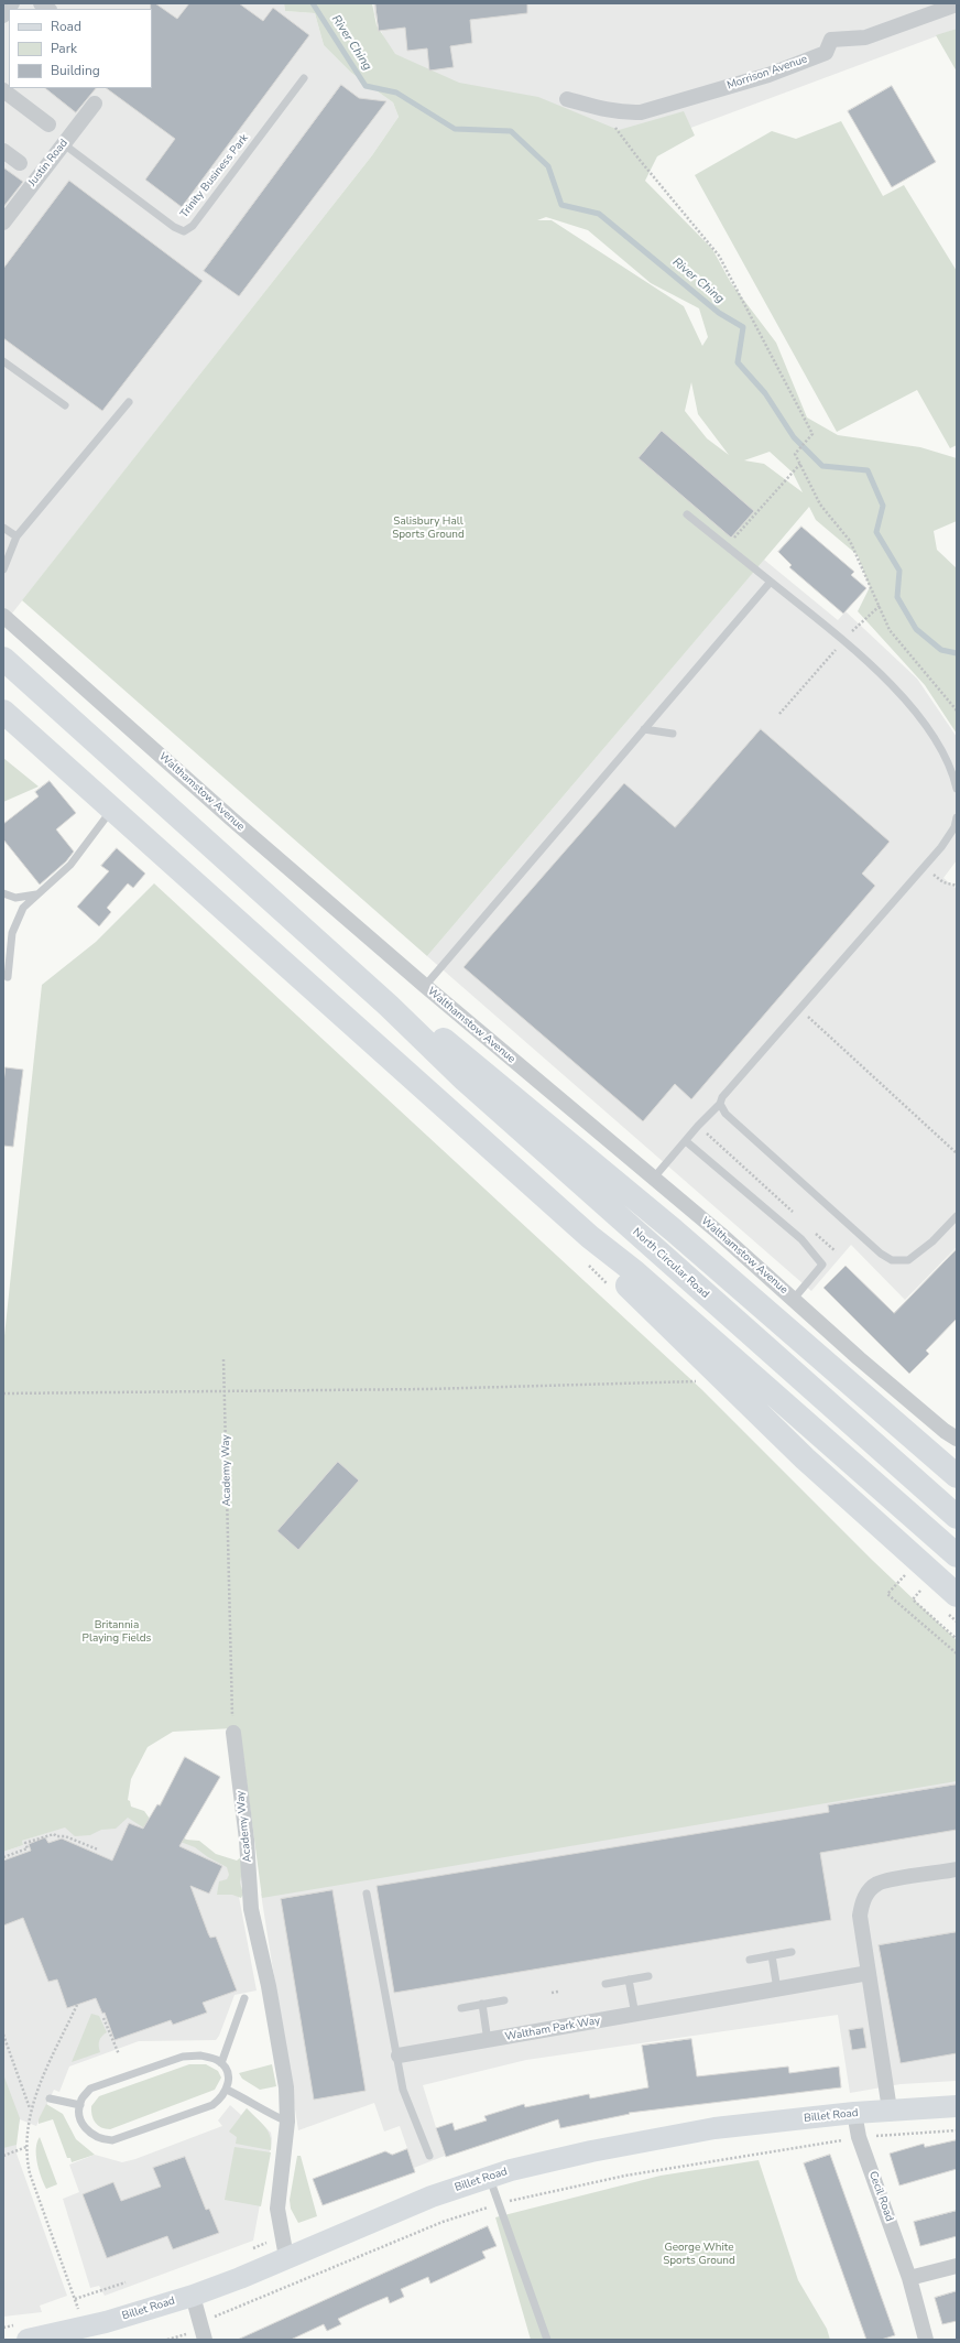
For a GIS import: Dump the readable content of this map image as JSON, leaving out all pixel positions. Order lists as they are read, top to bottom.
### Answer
{
  "streets": {
    "highway": ["North Circular Road"],
    "main road": ["Billet Road"],
    "street": [
      "Morrison Avenue",
      "Justin Road",
      "Walthamstow Avenue",
      "Academy Way",
      "Waltham Park Way",
      "Cecil Road"
    ],
    "lane": ["Trinity Business Park"]
  },
  "crossings": [
    ["Justin Road", "Trinity Business Park"],
    ["Academy Way", "Billet Road"],
    ["Billet Road", "Cecil Road"]
  ],
  "water": ["River Ching"],
  "parks": ["Salisbury Hall Sports Ground", "Britannia Playing Fields", "George White Sports Ground"],
  "legend": ["Road", "Park", "Building"]
}
